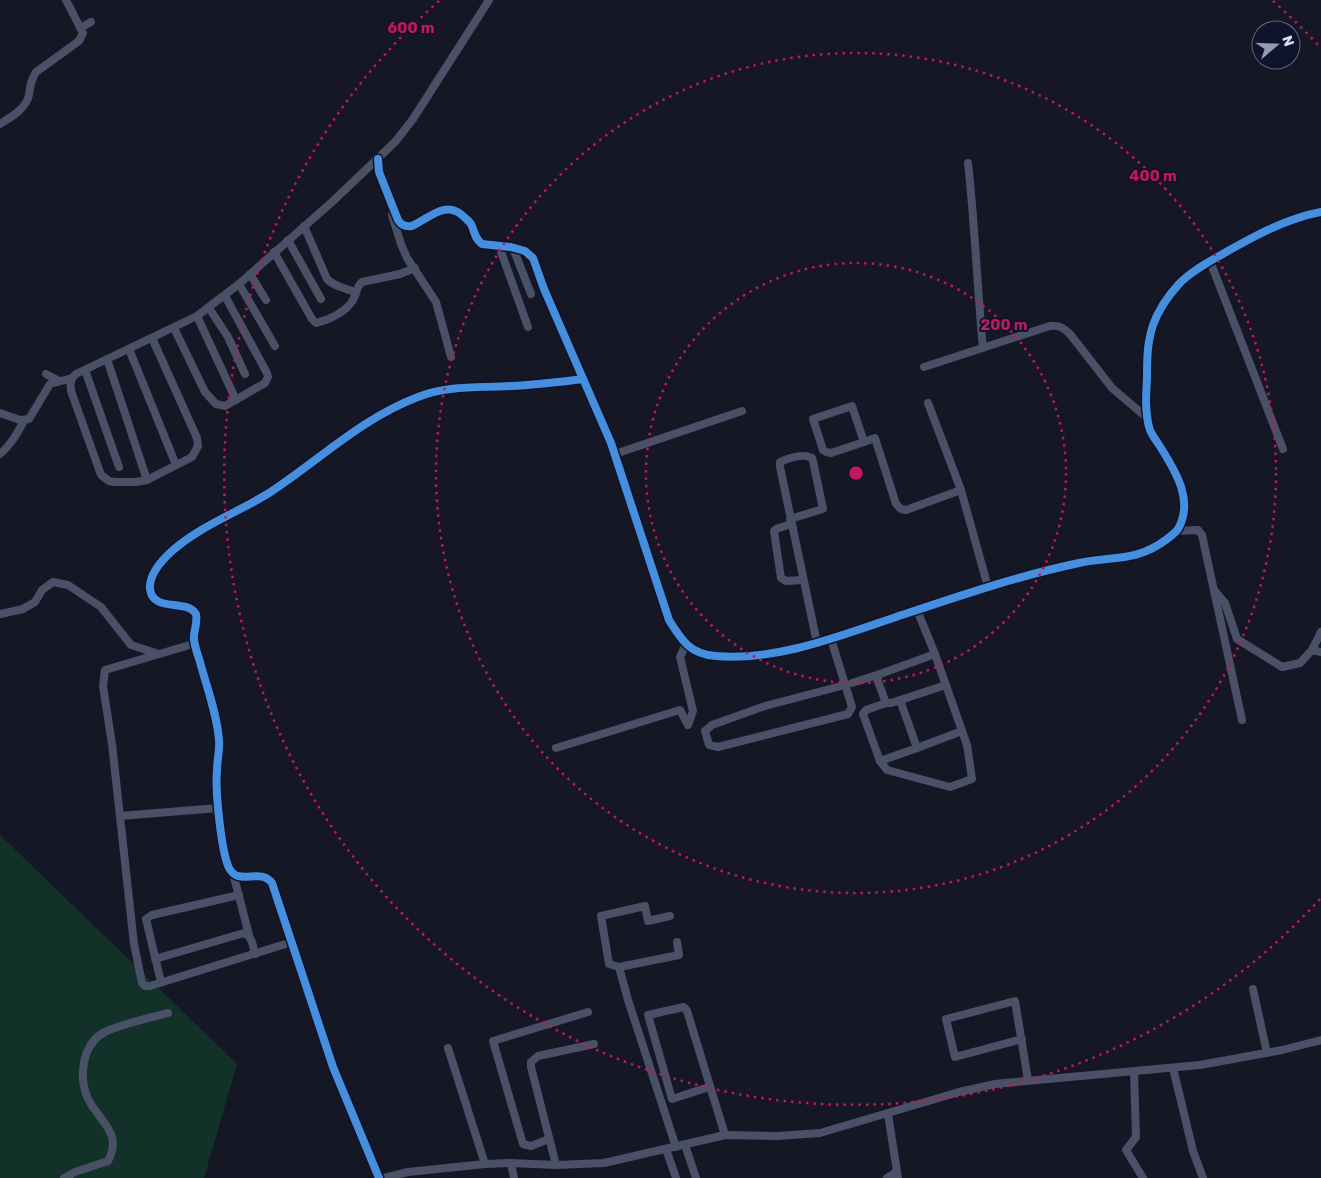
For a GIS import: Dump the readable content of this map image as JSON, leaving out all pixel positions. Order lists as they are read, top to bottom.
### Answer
{
  "north": "right",
  "rings": ["600 m", "400 m", "200 m"]
}
